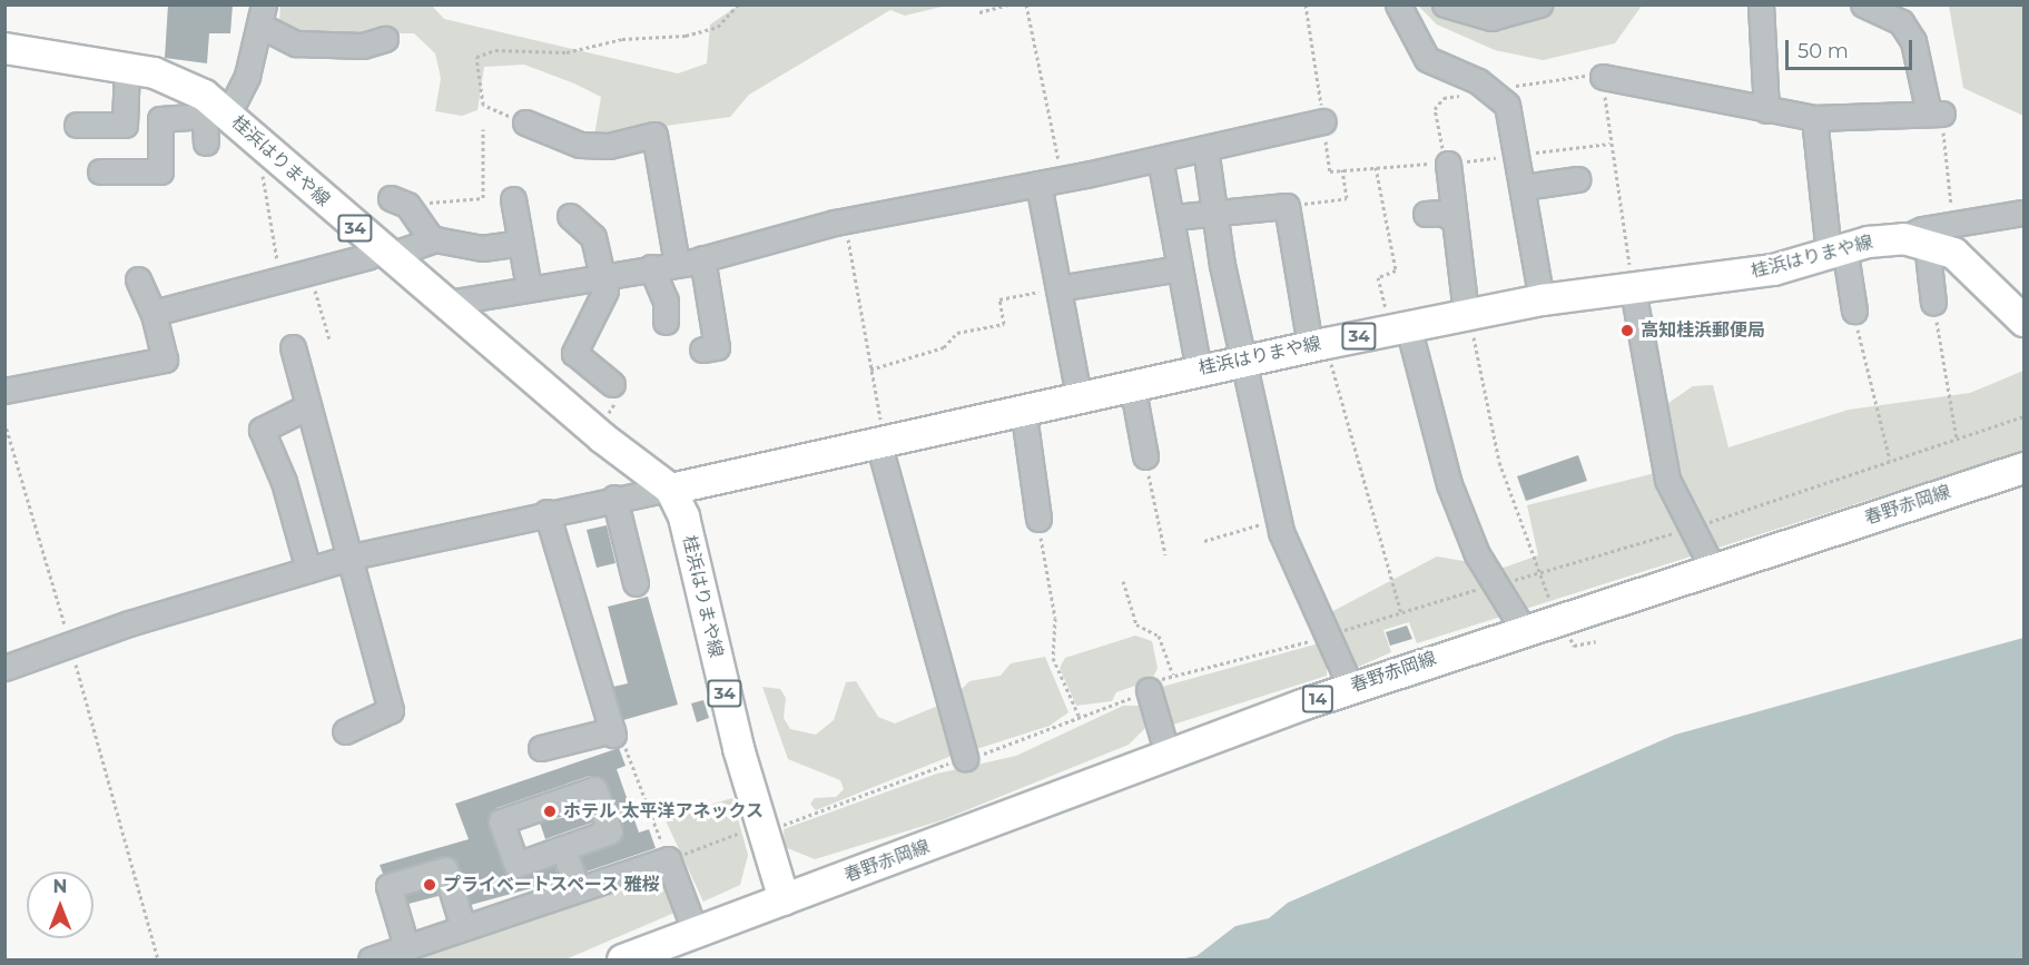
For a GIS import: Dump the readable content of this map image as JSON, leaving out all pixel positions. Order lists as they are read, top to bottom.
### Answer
{
  "streets": {
    "main road": [
      "桂浜はりまや線",
      "34",
      "春野赤岡線",
      "14"
    ]
  },
  "crossings": [
    ["桂浜はりまや線", "春野赤岡線"]
  ],
  "places": ["高知桂浜郵便局", "ホテル 太平洋アネックス", "プライベートスペース 雅桜"],
  "scale_bar": "50 m",
  "north": "top"
}
